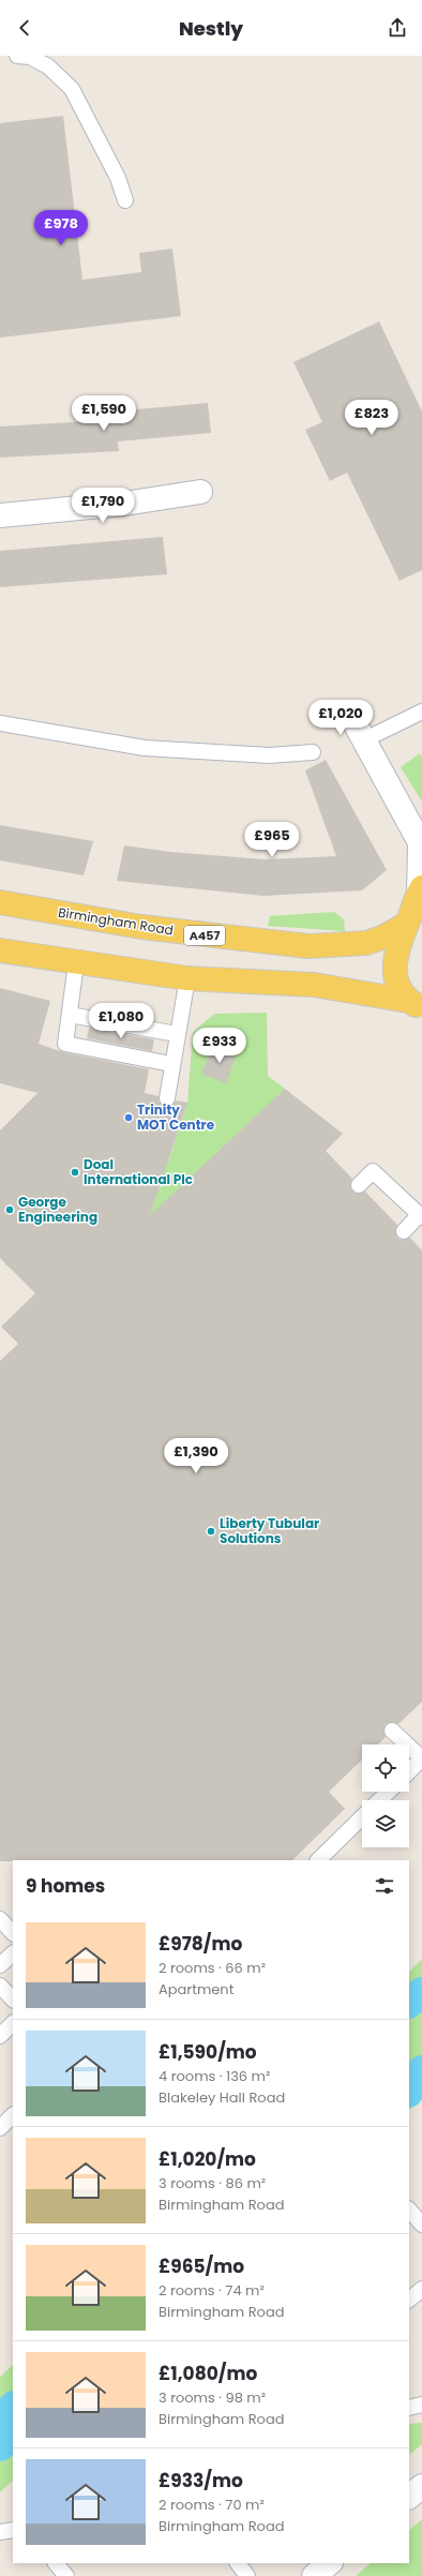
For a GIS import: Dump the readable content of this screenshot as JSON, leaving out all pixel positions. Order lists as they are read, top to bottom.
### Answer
{
  "streets": {
    "main road": ["Birmingham Road", "A457"]
  },
  "places": [
    "Trinity MOT Centre",
    "Doal International Plc",
    "George Engineering",
    "Liberty Tubular Solutions"
  ],
  "page": {
    "header": "Nestly",
    "price": [
      "£978",
      "£1,590",
      "£823",
      "£1,790",
      "£1,020",
      "£965",
      "£1,080",
      "£933",
      "£1,390"
    ],
    "heading": "9 homes",
    "list": [
      {
        "name": "£978/mo",
        "note": "2 rooms · 66 m² · Apartment"
      },
      {
        "name": "£1,590/mo",
        "note": "4 rooms · 136 m² · Blakeley Hall Road"
      },
      {
        "name": "£1,020/mo",
        "note": "3 rooms · 86 m² · Birmingham Road"
      },
      {
        "name": "£965/mo",
        "note": "2 rooms · 74 m² · Birmingham Road"
      },
      {
        "name": "£1,080/mo",
        "note": "3 rooms · 98 m² · Birmingham Road"
      },
      {
        "name": "£933/mo",
        "note": "2 rooms · 70 m² · Birmingham Road"
      }
    ]
  }
}
